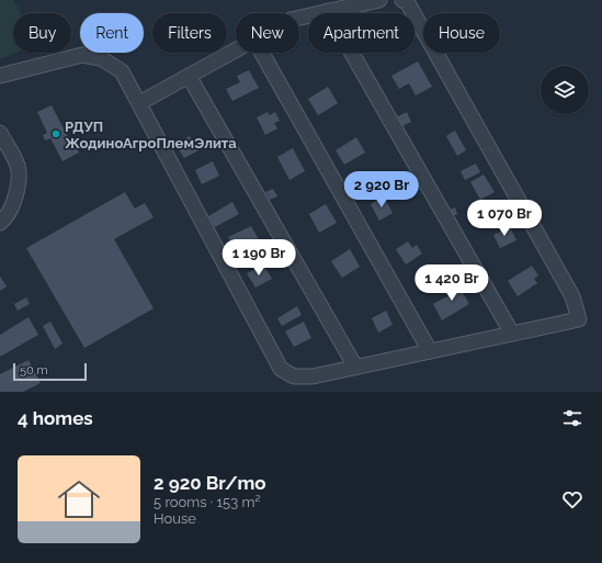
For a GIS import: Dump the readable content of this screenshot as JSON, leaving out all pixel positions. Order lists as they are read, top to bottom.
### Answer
{
  "places": ["РДУП ЖодиноАгроПлемЭлита"],
  "scale_bar": "50 m",
  "page": {
    "chip": [
      "Buy",
      "Rent",
      "Filters",
      "New",
      "Apartment",
      "House"
    ],
    "price": [
      "2 920 Br",
      "1 070 Br",
      "1 190 Br",
      "1 420 Br"
    ],
    "scale": "50 m",
    "heading": "4 homes",
    "list": [
      {
        "name": "2 920 Br/mo",
        "note": "5 rooms · 153 m² · House"
      }
    ]
  }
}
